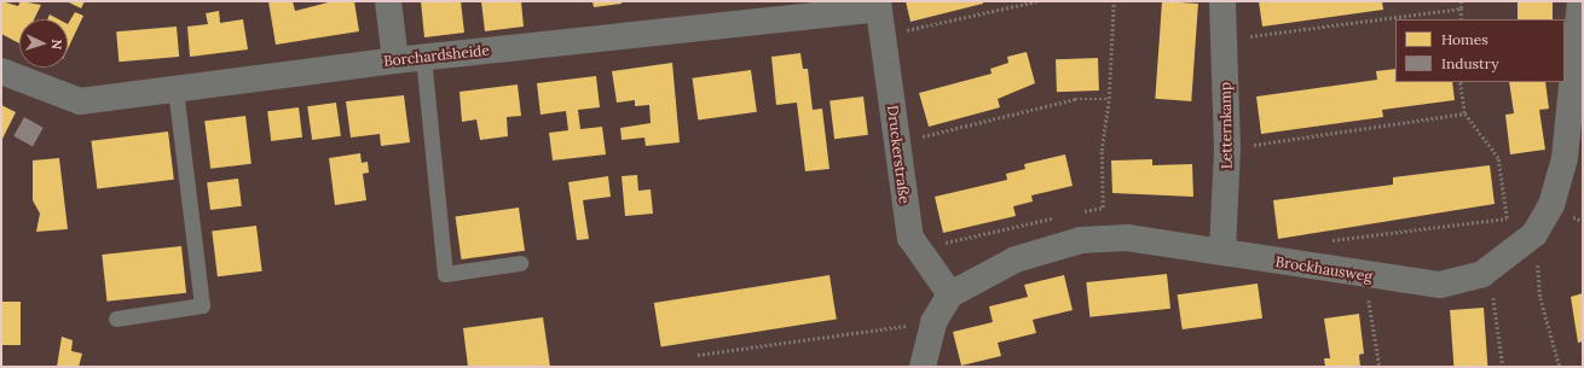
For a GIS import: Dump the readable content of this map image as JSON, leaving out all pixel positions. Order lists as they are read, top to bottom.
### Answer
{
  "streets": {
    "street": [
      "Borchardsheide",
      "Letternkamp",
      "Druckerstraße",
      "Brockhausweg"
    ]
  },
  "crossings": [
    ["Borchardsheide", "Druckerstraße"],
    ["Letternkamp", "Brockhausweg"],
    ["Druckerstraße", "Brockhausweg"]
  ],
  "legend": ["Homes", "Industry"],
  "north": "right"
}
